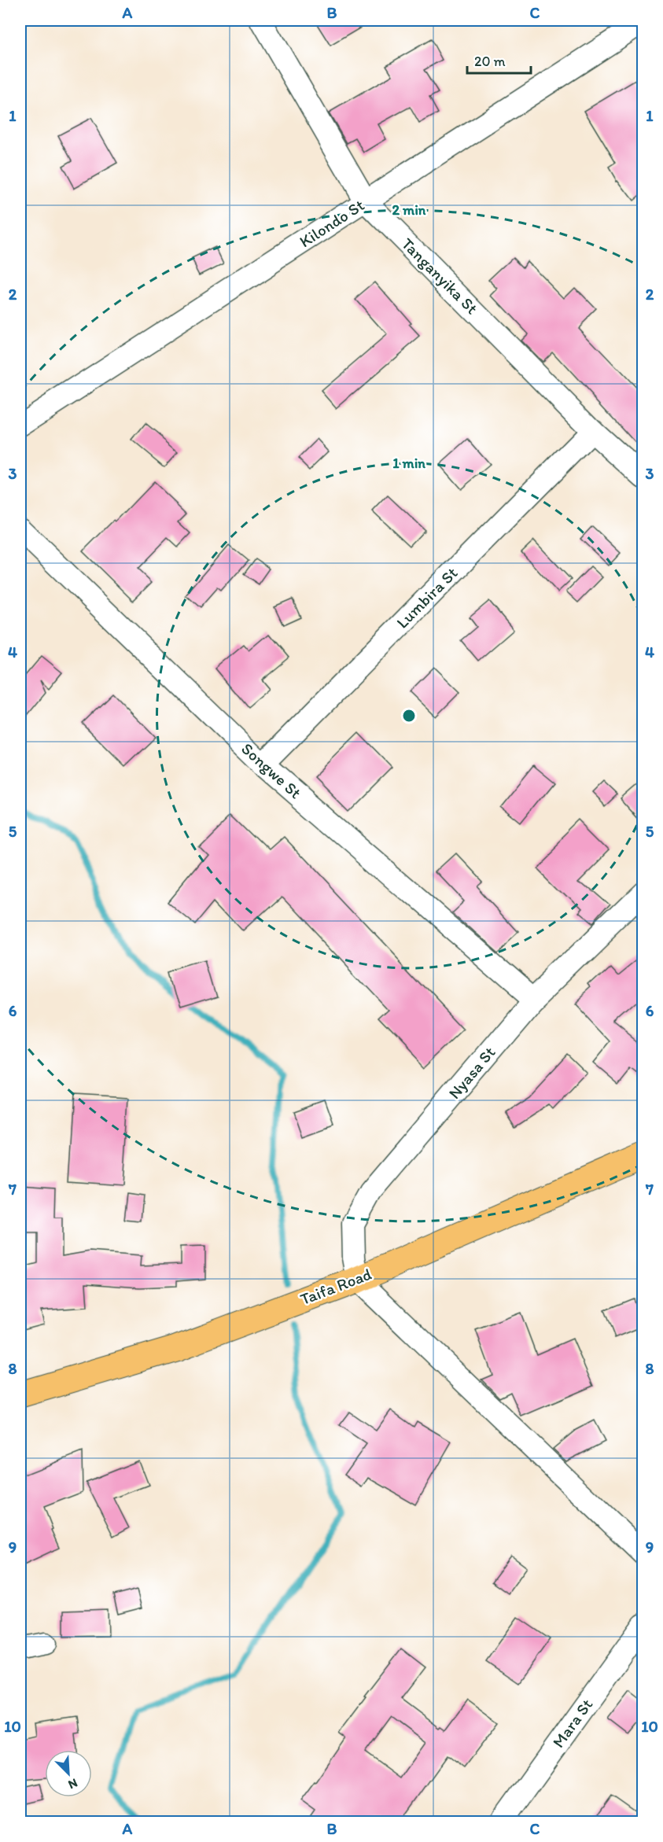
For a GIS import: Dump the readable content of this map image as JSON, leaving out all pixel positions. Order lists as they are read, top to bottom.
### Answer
{
  "streets": {
    "highway": ["Taifa Road"],
    "street": [
      "Kilondo St",
      "Tanganyika St",
      "Lumbira St",
      "Songwe St",
      "Nyasa St",
      "Mara St"
    ]
  },
  "crossings": [
    ["Kilondo St", "Tanganyika St"],
    ["Tanganyika St", "Lumbira St"],
    ["Lumbira St", "Songwe St"],
    ["Songwe St", "Nyasa St"],
    ["Nyasa St", "Taifa Road"]
  ],
  "scale_bar": "20 m",
  "north": "bottom right",
  "grid": {
    "columns": ["A", "B", "C"],
    "rows": [
      "1",
      "2",
      "3",
      "4",
      "5",
      "6",
      "7",
      "8",
      "9",
      "10"
    ]
  },
  "rings": ["2 min", "1 min"]
}
